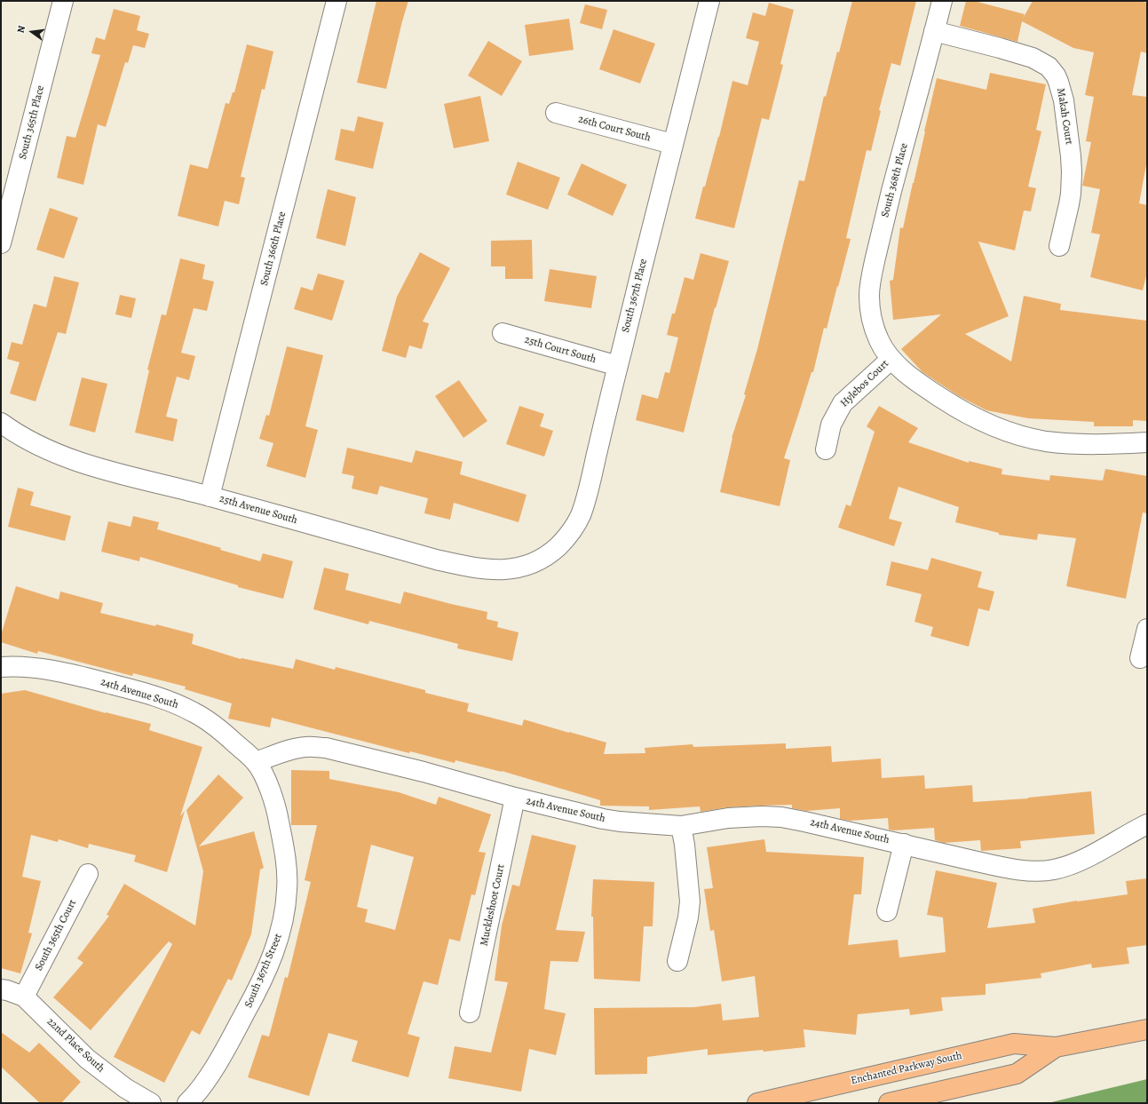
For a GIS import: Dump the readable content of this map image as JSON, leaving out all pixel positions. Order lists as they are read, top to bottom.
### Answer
{
  "streets": {
    "main road": ["Enchanted Parkway South"],
    "street": [
      "Makah Court",
      "South 365th Place",
      "26th Court South",
      "South 368th Place",
      "South 366th Place",
      "South 367th Place",
      "25th Court South",
      "Hylebos Court",
      "25th Avenue South",
      "24th Avenue South",
      "Muckleshoot Court",
      "South 365th Court",
      "South 367th Street",
      "22nd Place South"
    ]
  },
  "crossings": [
    ["Makah Court", "South 368th Place"],
    ["26th Court South", "South 367th Place"],
    ["South 368th Place", "Hylebos Court"],
    ["South 366th Place", "25th Avenue South"],
    ["South 367th Place", "25th Court South"],
    ["South 367th Place", "25th Avenue South"],
    ["24th Avenue South", "Muckleshoot Court"],
    ["24th Avenue South", "South 367th Street"],
    ["South 365th Court", "22nd Place South"]
  ],
  "north": "left"
}
